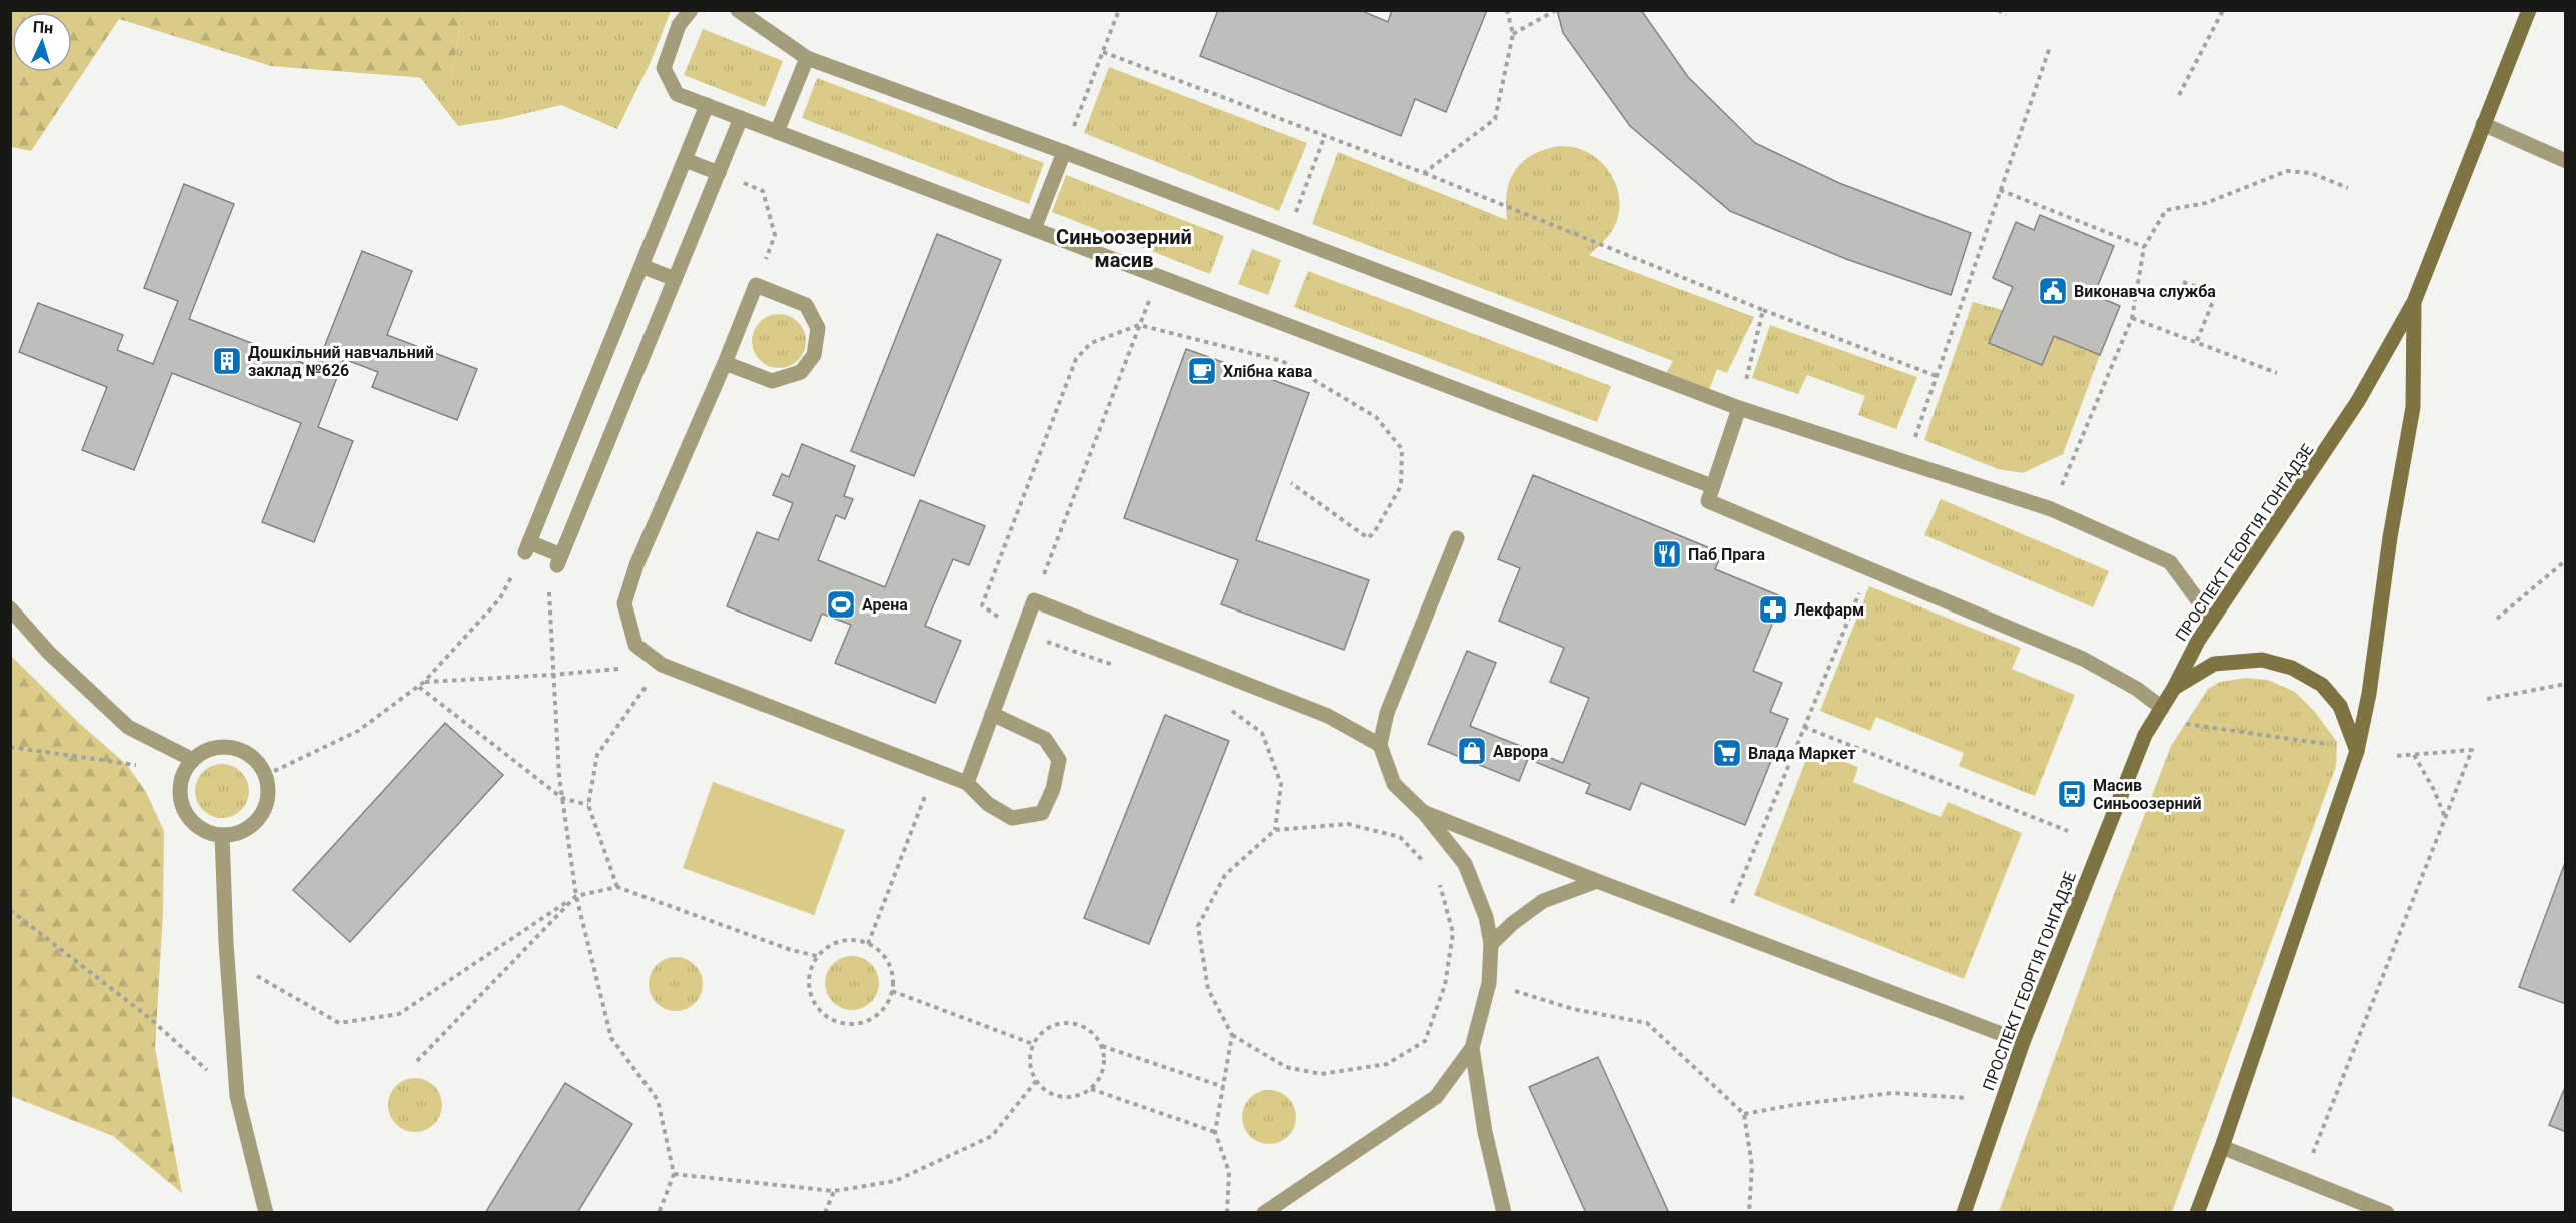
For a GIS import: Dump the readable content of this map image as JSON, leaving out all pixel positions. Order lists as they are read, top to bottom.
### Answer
{
  "streets": {
    "street": ["ПРОСПЕКТ ГЕОРГІЯ ГОНГАДЗЕ"]
  },
  "districts": ["Синьоозерний масив"],
  "places": {
    "public building": ["Виконавча служба"],
    "building": ["Дошкільний навчальний заклад №626"],
    "cafe": ["Хлібна кава"],
    "restaurant": ["Паб Прага"],
    "sports": ["Арена"],
    "pharmacy": ["Лекфарм"],
    "shop": ["Аврора"],
    "supermarket": ["Влада Маркет"],
    "bus stop": ["Масив Синьоозерний"]
  },
  "north": "top"
}
